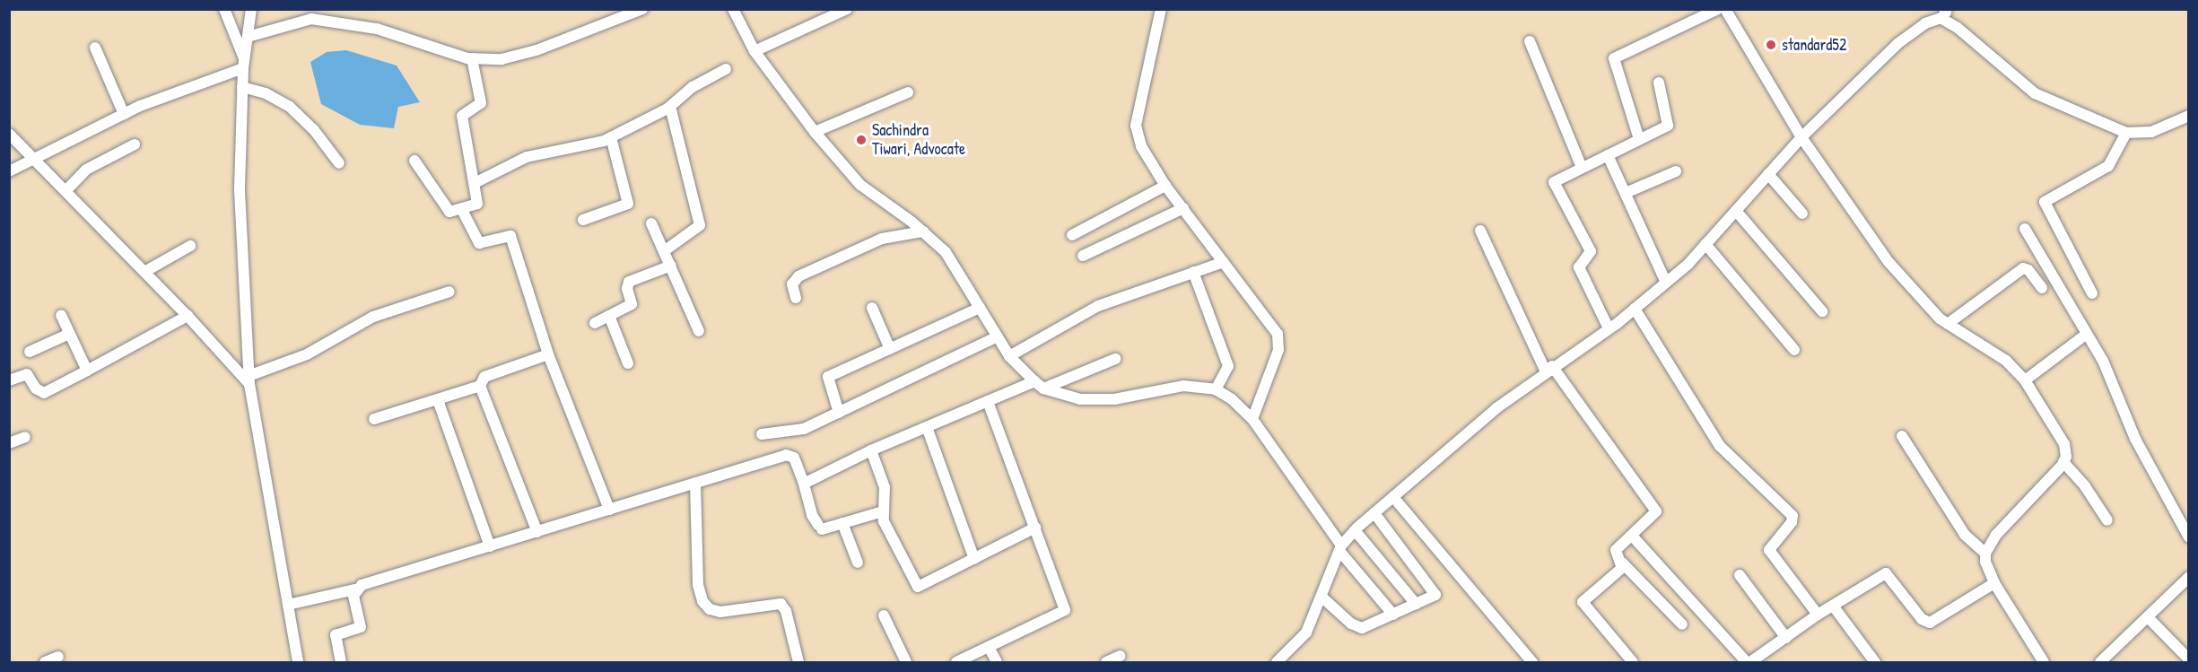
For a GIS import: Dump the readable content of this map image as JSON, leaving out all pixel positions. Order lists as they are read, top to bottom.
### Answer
{
  "places": ["standard52", "Sachindra Tiwari, Advocate"]
}
